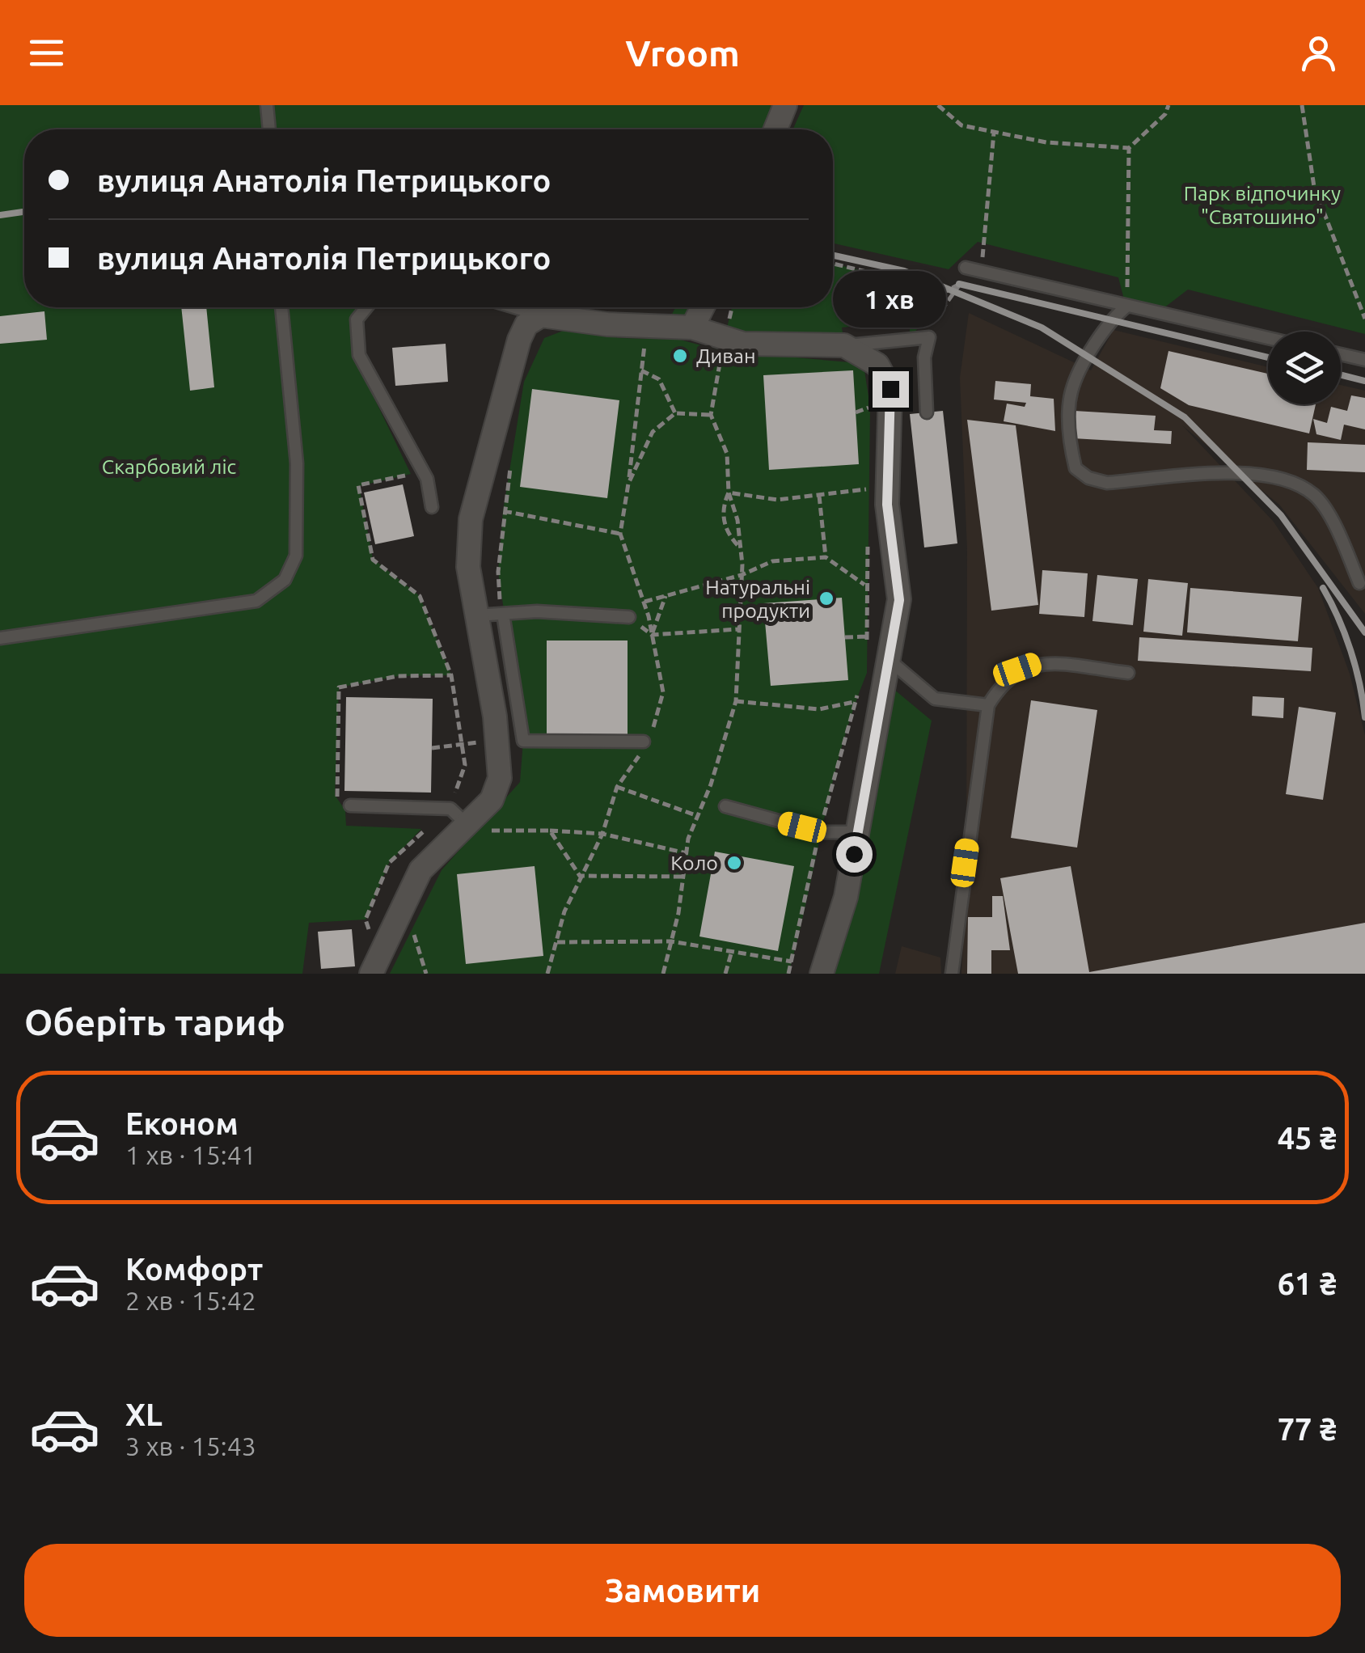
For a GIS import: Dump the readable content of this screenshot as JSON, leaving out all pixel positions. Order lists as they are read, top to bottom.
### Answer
{
  "parks": ["Парк відпочинку \"Святошино\"", "Скарбовий ліс"],
  "places": ["Диван", "Натуральні продукти", "Коло"],
  "page": {
    "header": "Vroom",
    "banner": ["вулиця Анатолія Петрицького", "вулиця Анатолія Петрицького"],
    "bubble": "1 хв",
    "heading": "Оберіть тариф",
    "list": [
      {
        "name": "Економ",
        "note": "1 хв · 15:41",
        "value": "45 ₴"
      },
      {
        "name": "Комфорт",
        "note": "2 хв · 15:42",
        "value": "61 ₴"
      },
      {
        "name": "XL",
        "note": "3 хв · 15:43",
        "value": "77 ₴"
      }
    ],
    "buttons": "Замовити"
  }
}
